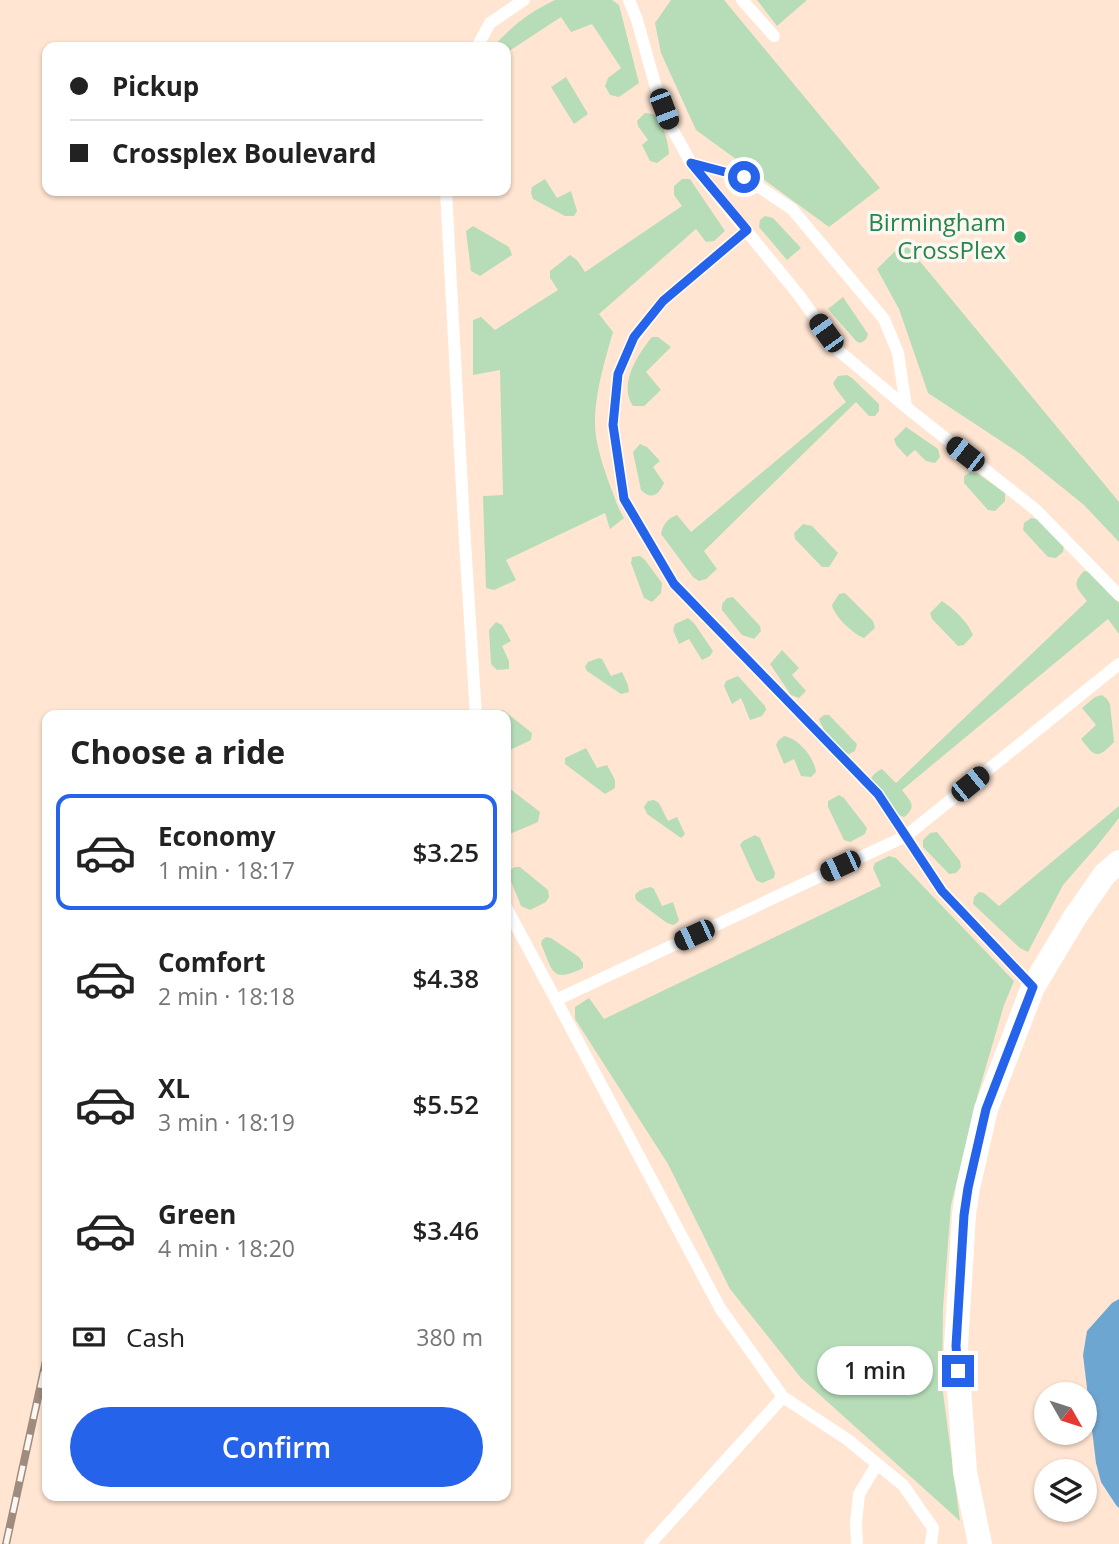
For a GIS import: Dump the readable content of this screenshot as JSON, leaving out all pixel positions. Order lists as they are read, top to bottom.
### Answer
{
  "places": ["Birmingham CrossPlex"],
  "north": "bottom right",
  "page": {
    "banner": ["Pickup", "Crossplex Boulevard"],
    "heading": "Choose a ride",
    "list": [
      {
        "name": "Economy",
        "note": "1 min · 18:17",
        "value": "$3.25"
      },
      {
        "name": "Comfort",
        "note": "2 min · 18:18",
        "value": "$4.38"
      },
      {
        "name": "XL",
        "note": "3 min · 18:19",
        "value": "$5.52"
      },
      {
        "name": "Green",
        "note": "4 min · 18:20",
        "value": "$3.46"
      }
    ],
    "pay": ["Cash", "380 m"],
    "bubble": "1 min",
    "buttons": "Confirm"
  }
}
